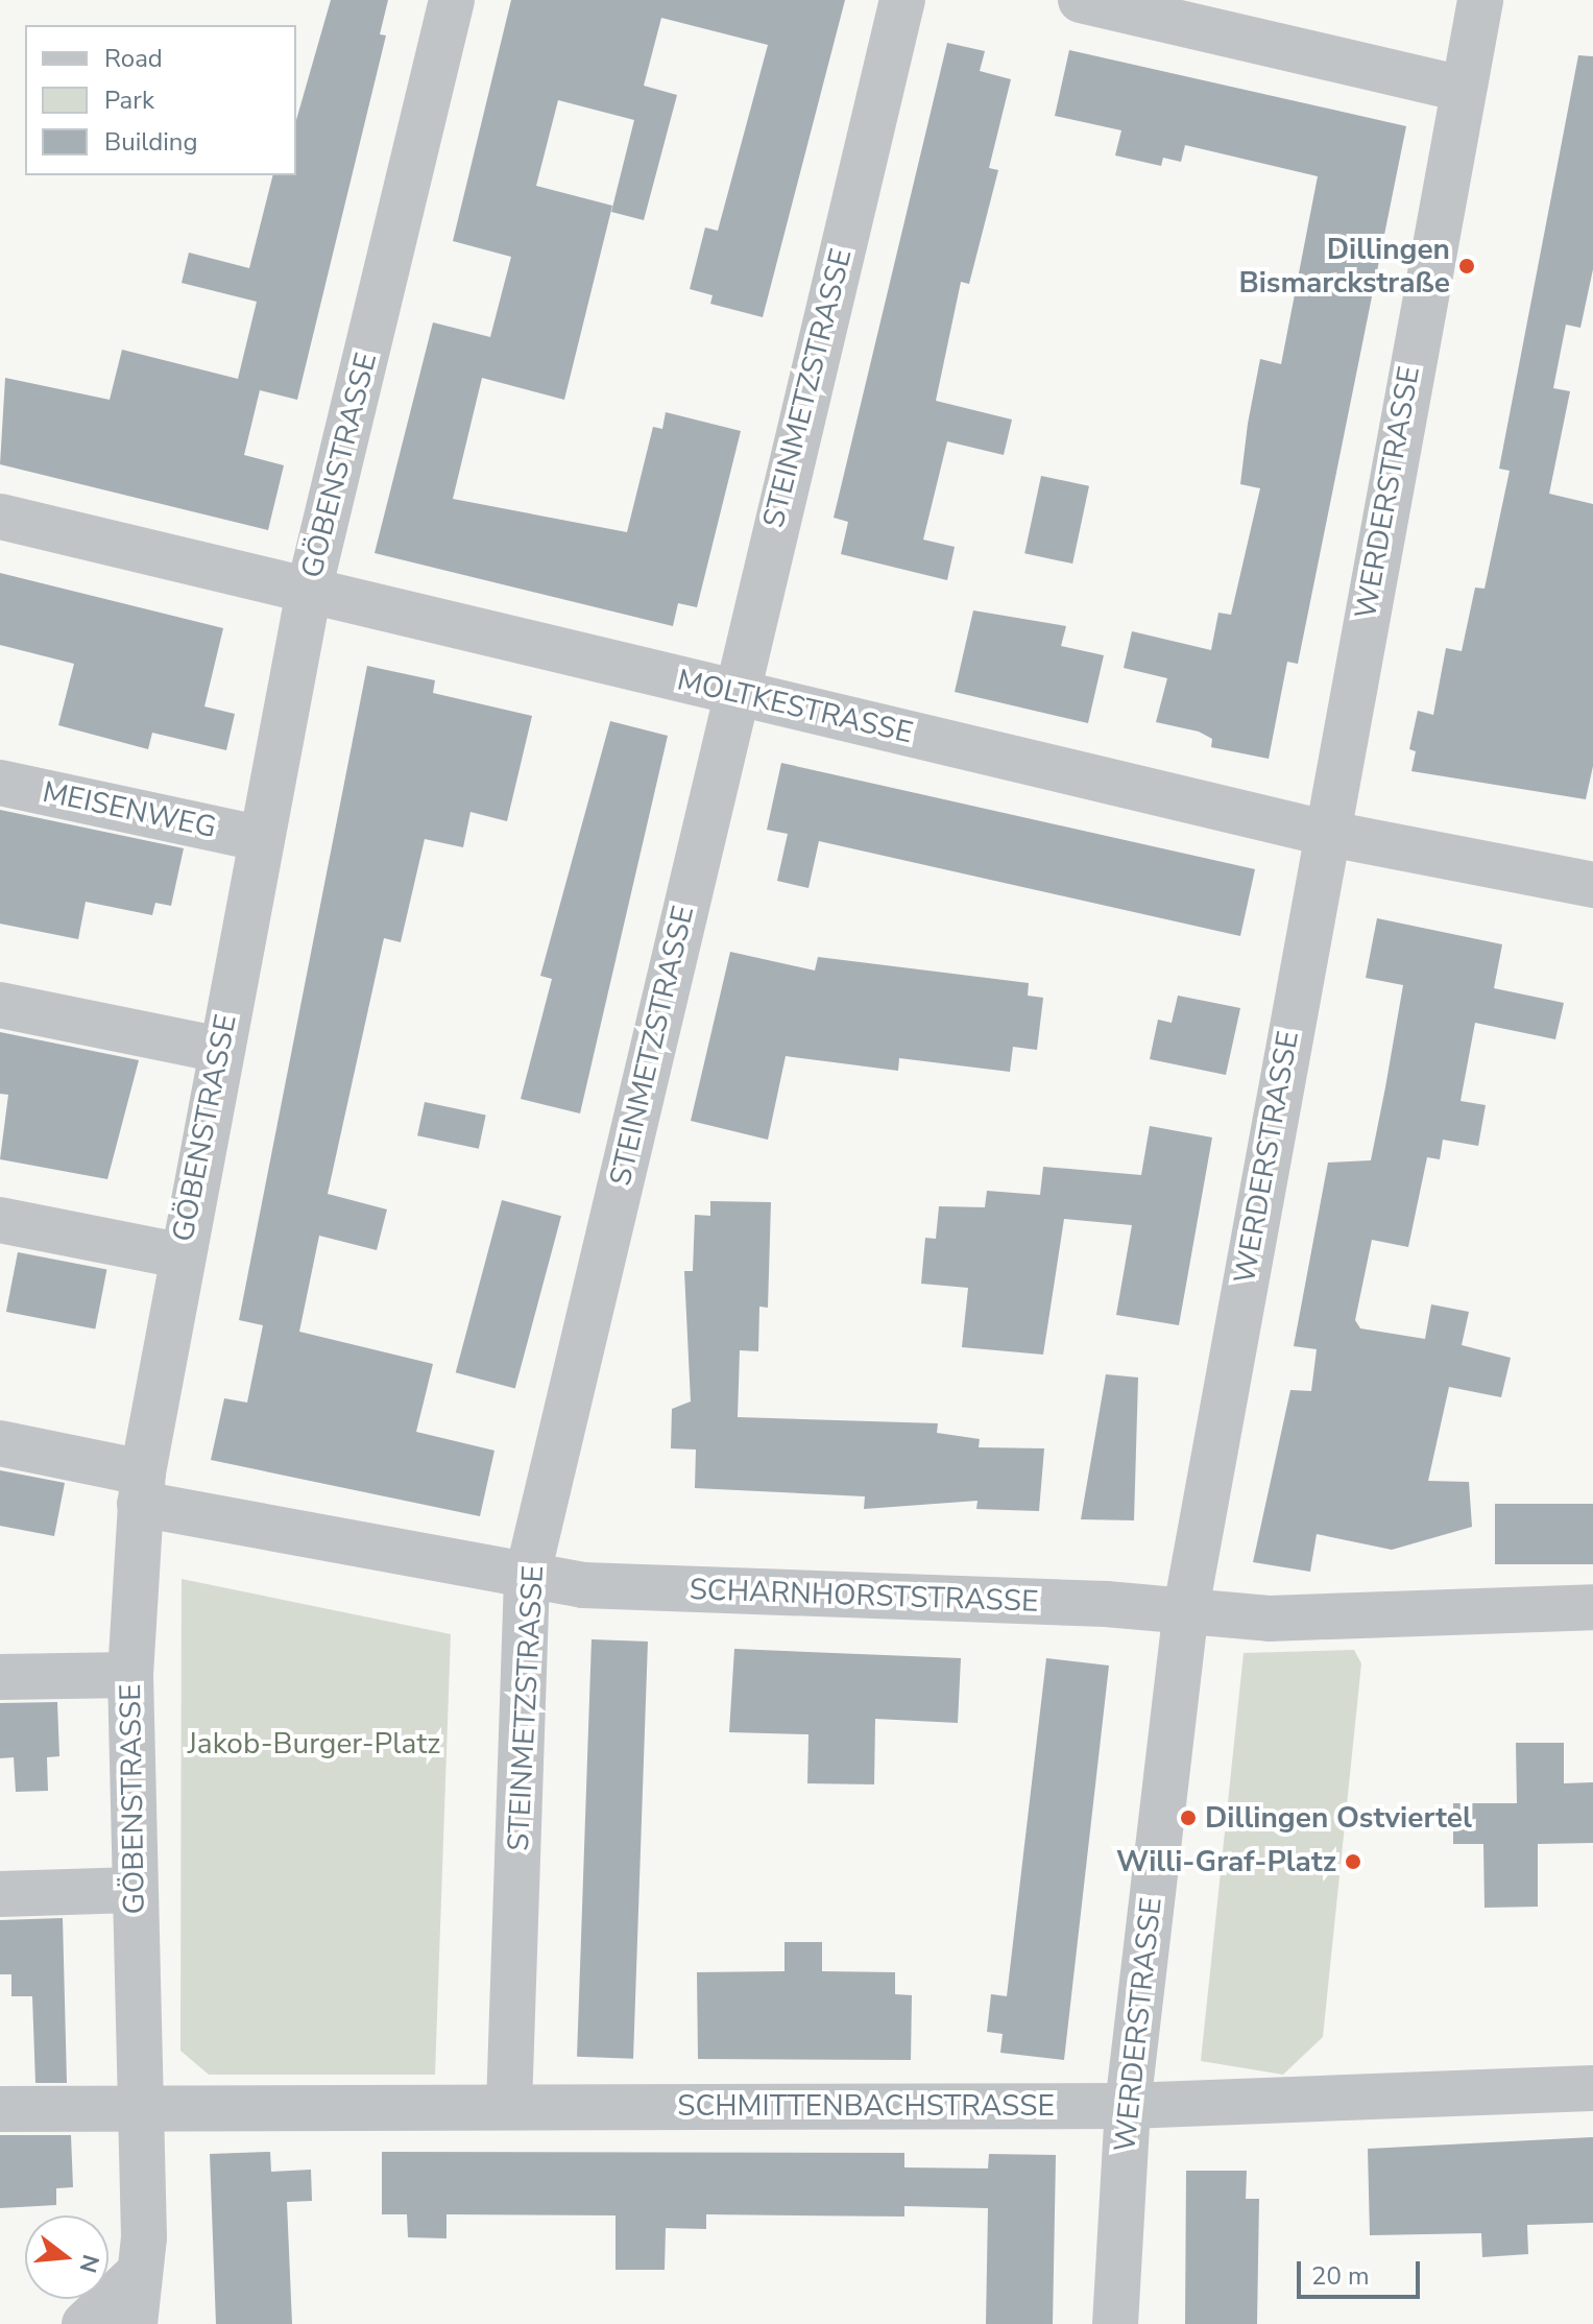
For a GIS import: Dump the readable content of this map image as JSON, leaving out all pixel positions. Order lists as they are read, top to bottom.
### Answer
{
  "streets": {
    "street": [
      "STEINMETZSTRASSE",
      "GÖBENSTRASSE",
      "WERDERSTRASSE",
      "MOLTKESTRASSE",
      "MEISENWEG",
      "SCHARNHORSTSTRASSE",
      "SCHMITTENBACHSTRASSE"
    ]
  },
  "crossings": [
    ["STEINMETZSTRASSE", "MOLTKESTRASSE"],
    ["STEINMETZSTRASSE", "SCHARNHORSTSTRASSE"],
    ["STEINMETZSTRASSE", "SCHMITTENBACHSTRASSE"],
    ["GÖBENSTRASSE", "MOLTKESTRASSE"],
    ["GÖBENSTRASSE", "MEISENWEG"],
    ["GÖBENSTRASSE", "SCHARNHORSTSTRASSE"],
    ["GÖBENSTRASSE", "SCHMITTENBACHSTRASSE"],
    ["WERDERSTRASSE", "MOLTKESTRASSE"],
    ["WERDERSTRASSE", "SCHARNHORSTSTRASSE"],
    ["WERDERSTRASSE", "SCHMITTENBACHSTRASSE"]
  ],
  "parks": ["Jakob-Burger-Platz"],
  "places": ["Dillingen Bismarckstraße", "Dillingen Ostviertel", "Willi-Graf-Platz"],
  "legend": ["Road", "Park", "Building"],
  "scale_bar": "20 m",
  "north": "right"
}
